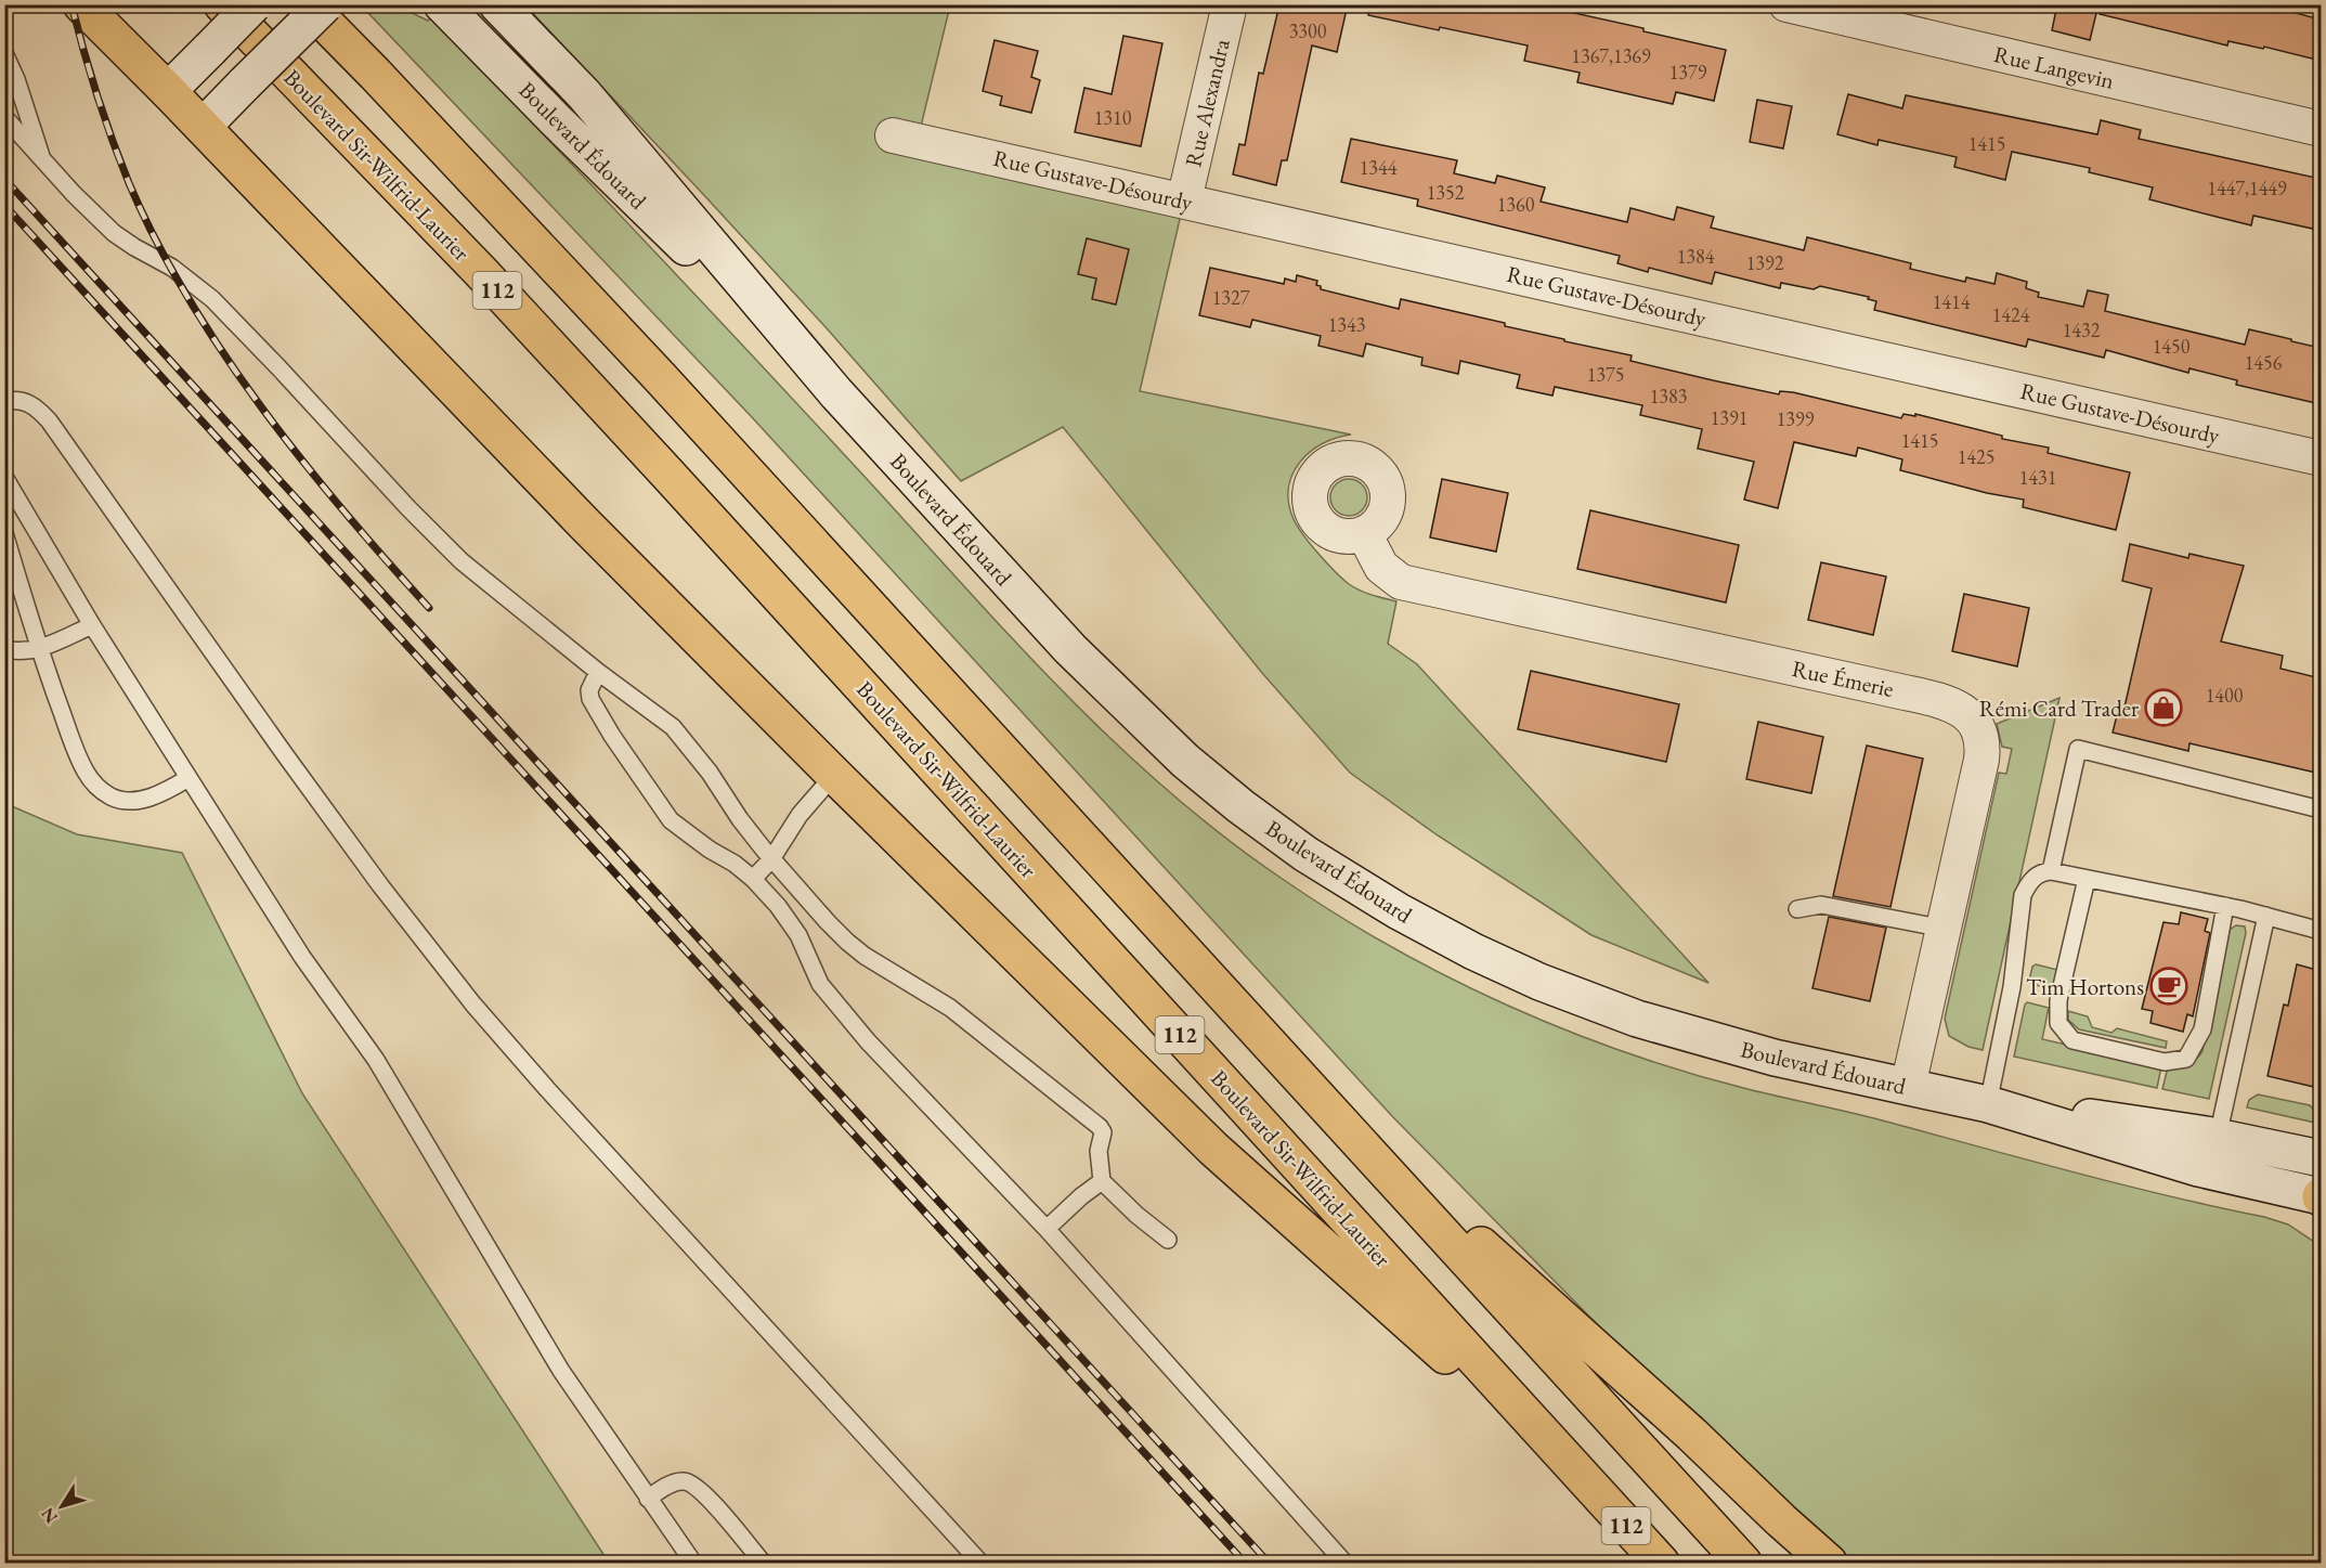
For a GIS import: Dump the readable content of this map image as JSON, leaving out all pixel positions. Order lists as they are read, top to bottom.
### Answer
{
  "streets": {
    "highway": ["Boulevard Sir-Wilfrid-Laurier", "112"],
    "street": [
      "Rue Langevin",
      "Rue Alexandra",
      "Boulevard Édouard",
      "Rue Gustave-Désourdy",
      "Rue Émerie"
    ]
  },
  "crossings": [
    ["Rue Alexandra", "Rue Gustave-Désourdy"],
    ["Boulevard Édouard", "Rue Émerie"]
  ],
  "places": {
    "shop": ["Rémi Card Trader"],
    "cafe": ["Tim Hortons"]
  },
  "house_numbers": [
    "3300",
    "1367,1369",
    "1379",
    "1310",
    "1415",
    "1344",
    "1447,1449",
    "1352",
    "1360",
    "1384",
    "1392",
    "1327",
    "1414",
    "1424",
    "1343",
    "1432",
    "1450",
    "1456",
    "1375",
    "1383",
    "1391",
    "1399",
    "1415",
    "1425",
    "1431",
    "1400"
  ],
  "north": "bottom left"
}
